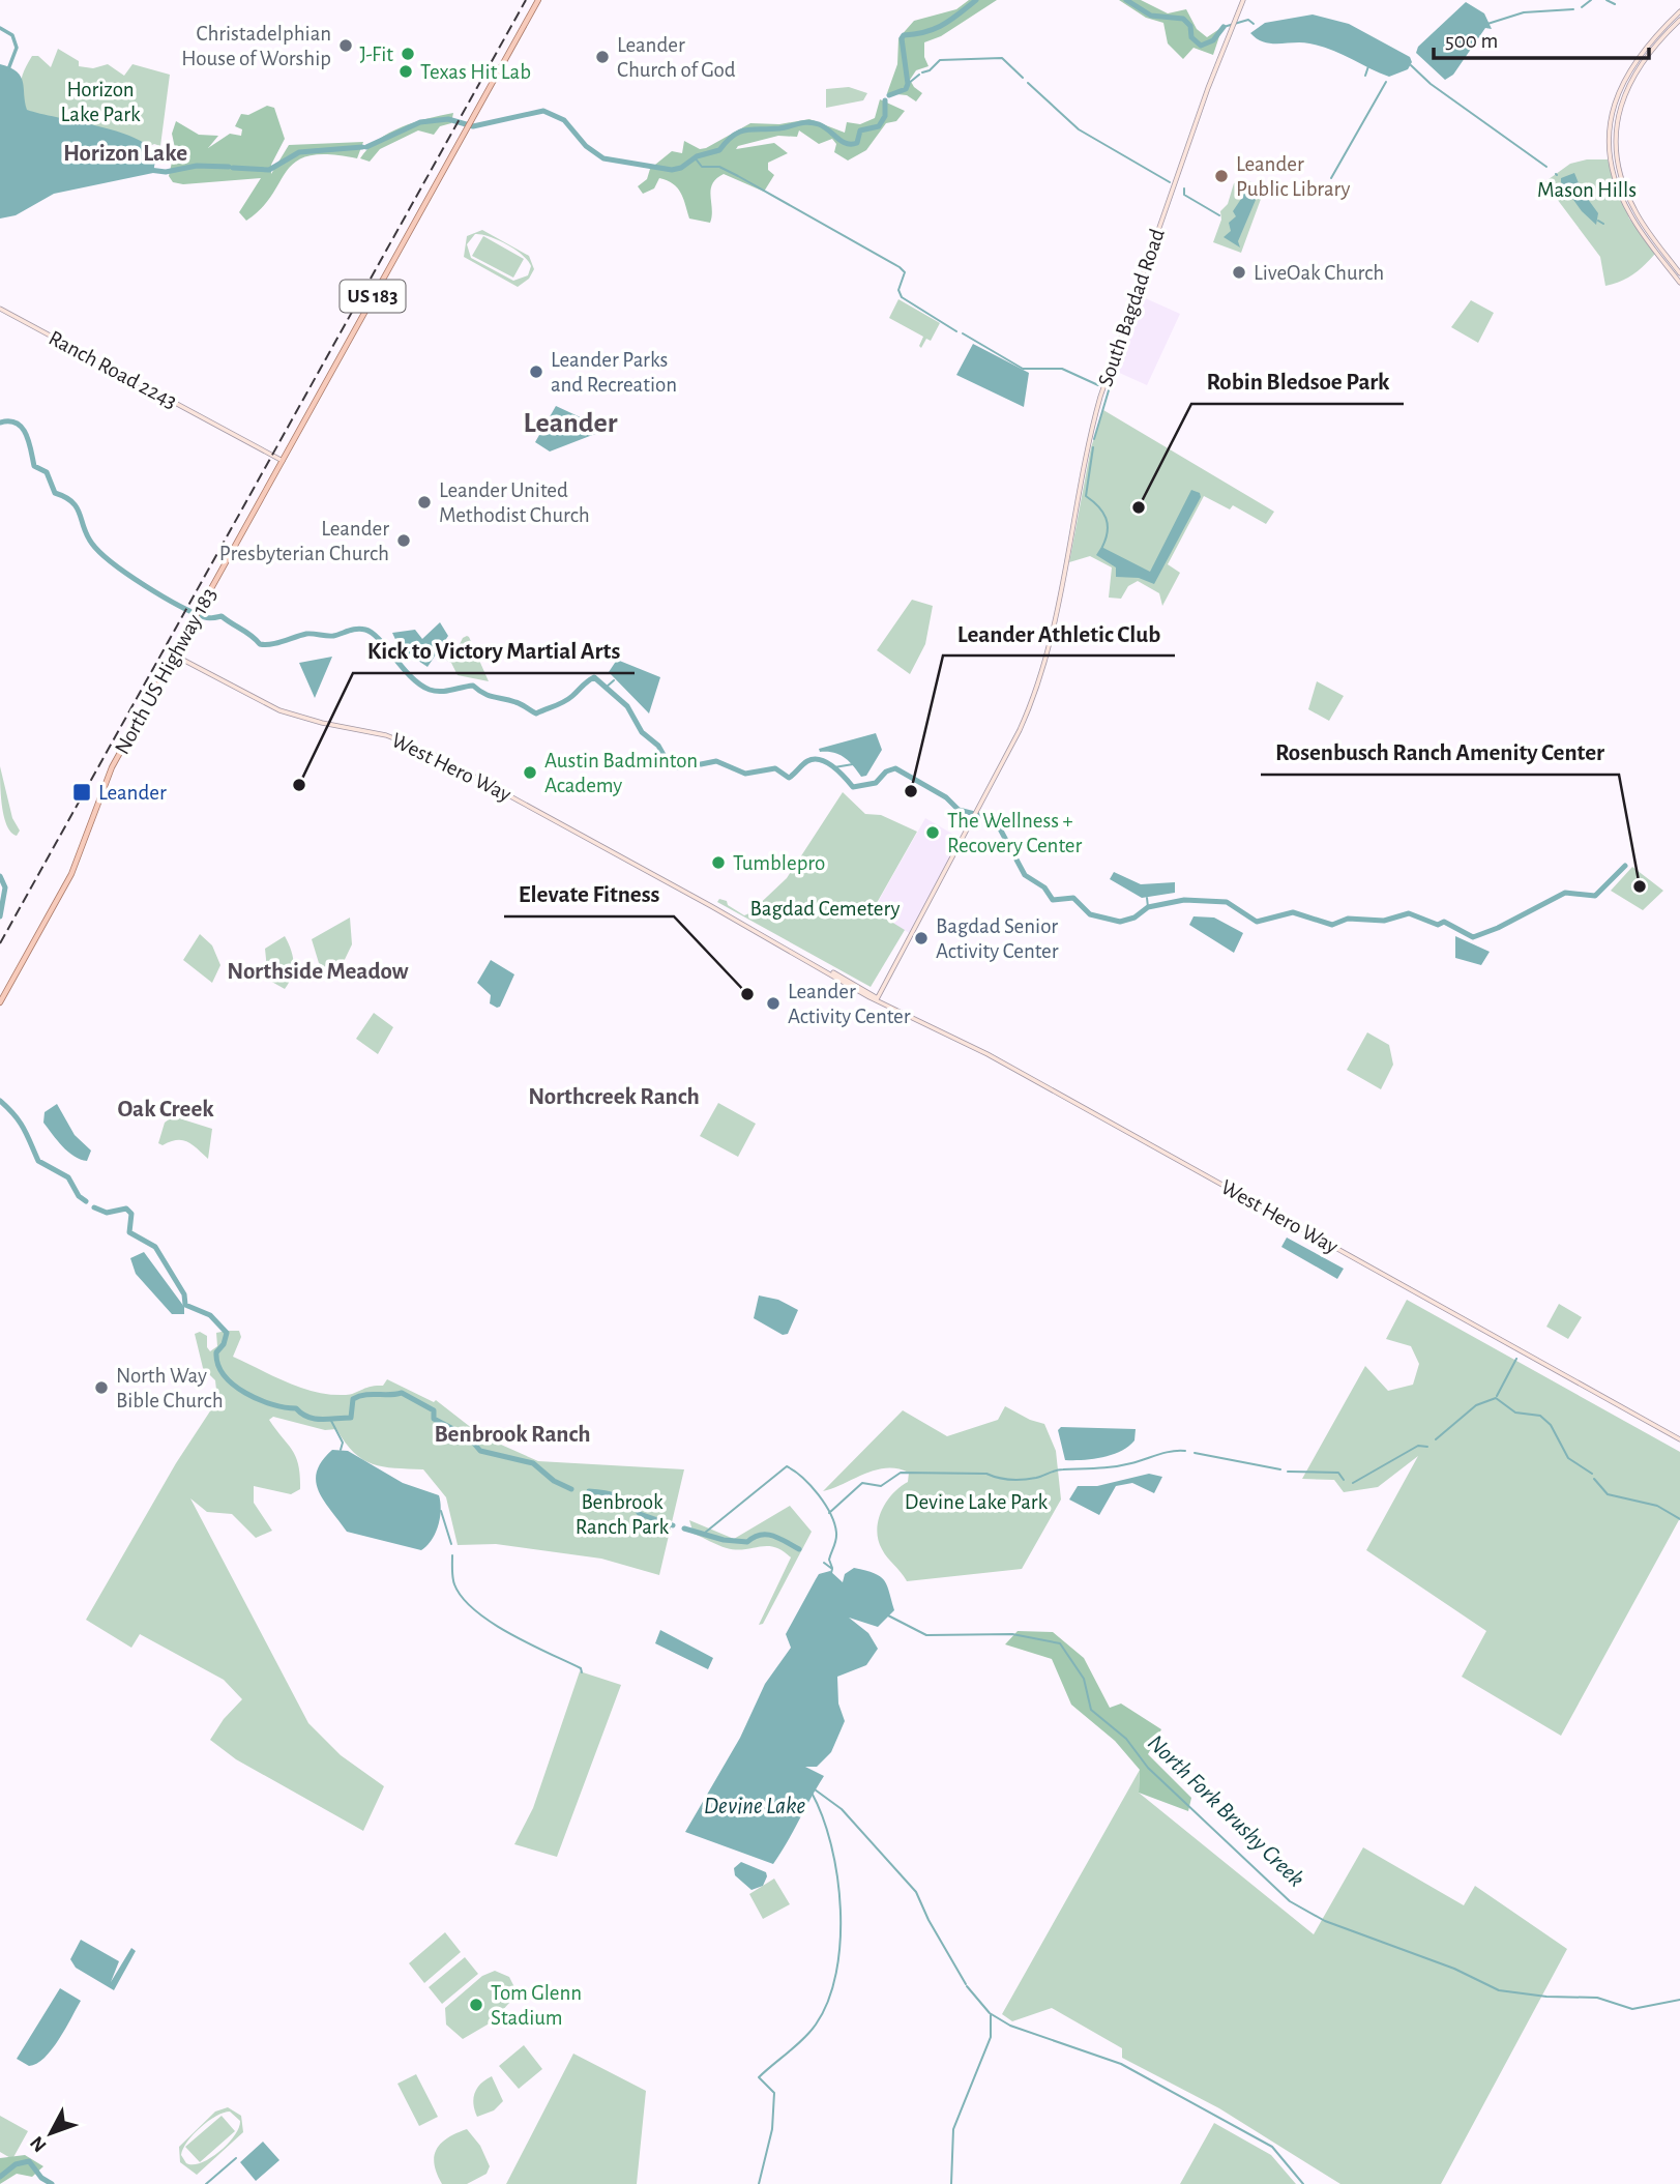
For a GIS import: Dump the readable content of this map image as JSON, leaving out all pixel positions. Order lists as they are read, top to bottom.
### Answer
{
  "streets": {
    "main road": [
      "US 183",
      "South Bagdad Road",
      "Ranch Road 2243",
      "North US Highway 183",
      "West Hero Way"
    ]
  },
  "crossings": [
    ["US 183", "Ranch Road 2243"],
    ["US 183", "North US Highway 183"],
    ["South Bagdad Road", "West Hero Way"],
    ["Ranch Road 2243", "North US Highway 183"],
    ["North US Highway 183", "West Hero Way"]
  ],
  "districts": [
    "Horizon Lake",
    "Leander",
    "Northside Meadow",
    "Northcreek Ranch",
    "Oak Creek",
    "Benbrook Ranch"
  ],
  "water": ["Devine Lake", "North Fork Brushy Creek"],
  "parks": [
    "Horizon Lake Park",
    "Mason Hills",
    "Bagdad Cemetery",
    "Benbrook Ranch Park",
    "Devine Lake Park"
  ],
  "places": {
    "other": [
      "Christadelphian House of Worship",
      "J-Fit",
      "Leander Church of God",
      "Texas Hit Lab",
      "Leander Public Library",
      "LiveOak Church",
      "Leander Parks and Recreation",
      "Leander United Methodist Church",
      "Robin Bledsoe Park",
      "Leander Presbyterian Church",
      "Austin Badminton Academy",
      "Kick to Victory Martial Arts",
      "Leander Athletic Club",
      "The Wellness + Recovery Center",
      "Tumblepro",
      "Rosenbusch Ranch Amenity Center",
      "Bagdad Senior Activity Center",
      "Elevate Fitness",
      "Leander Activity Center",
      "North Way Bible Church",
      "Tom Glenn Stadium"
    ],
    "transit": ["Leander"]
  },
  "scale_bar": "500 m",
  "north": "bottom left"
}
